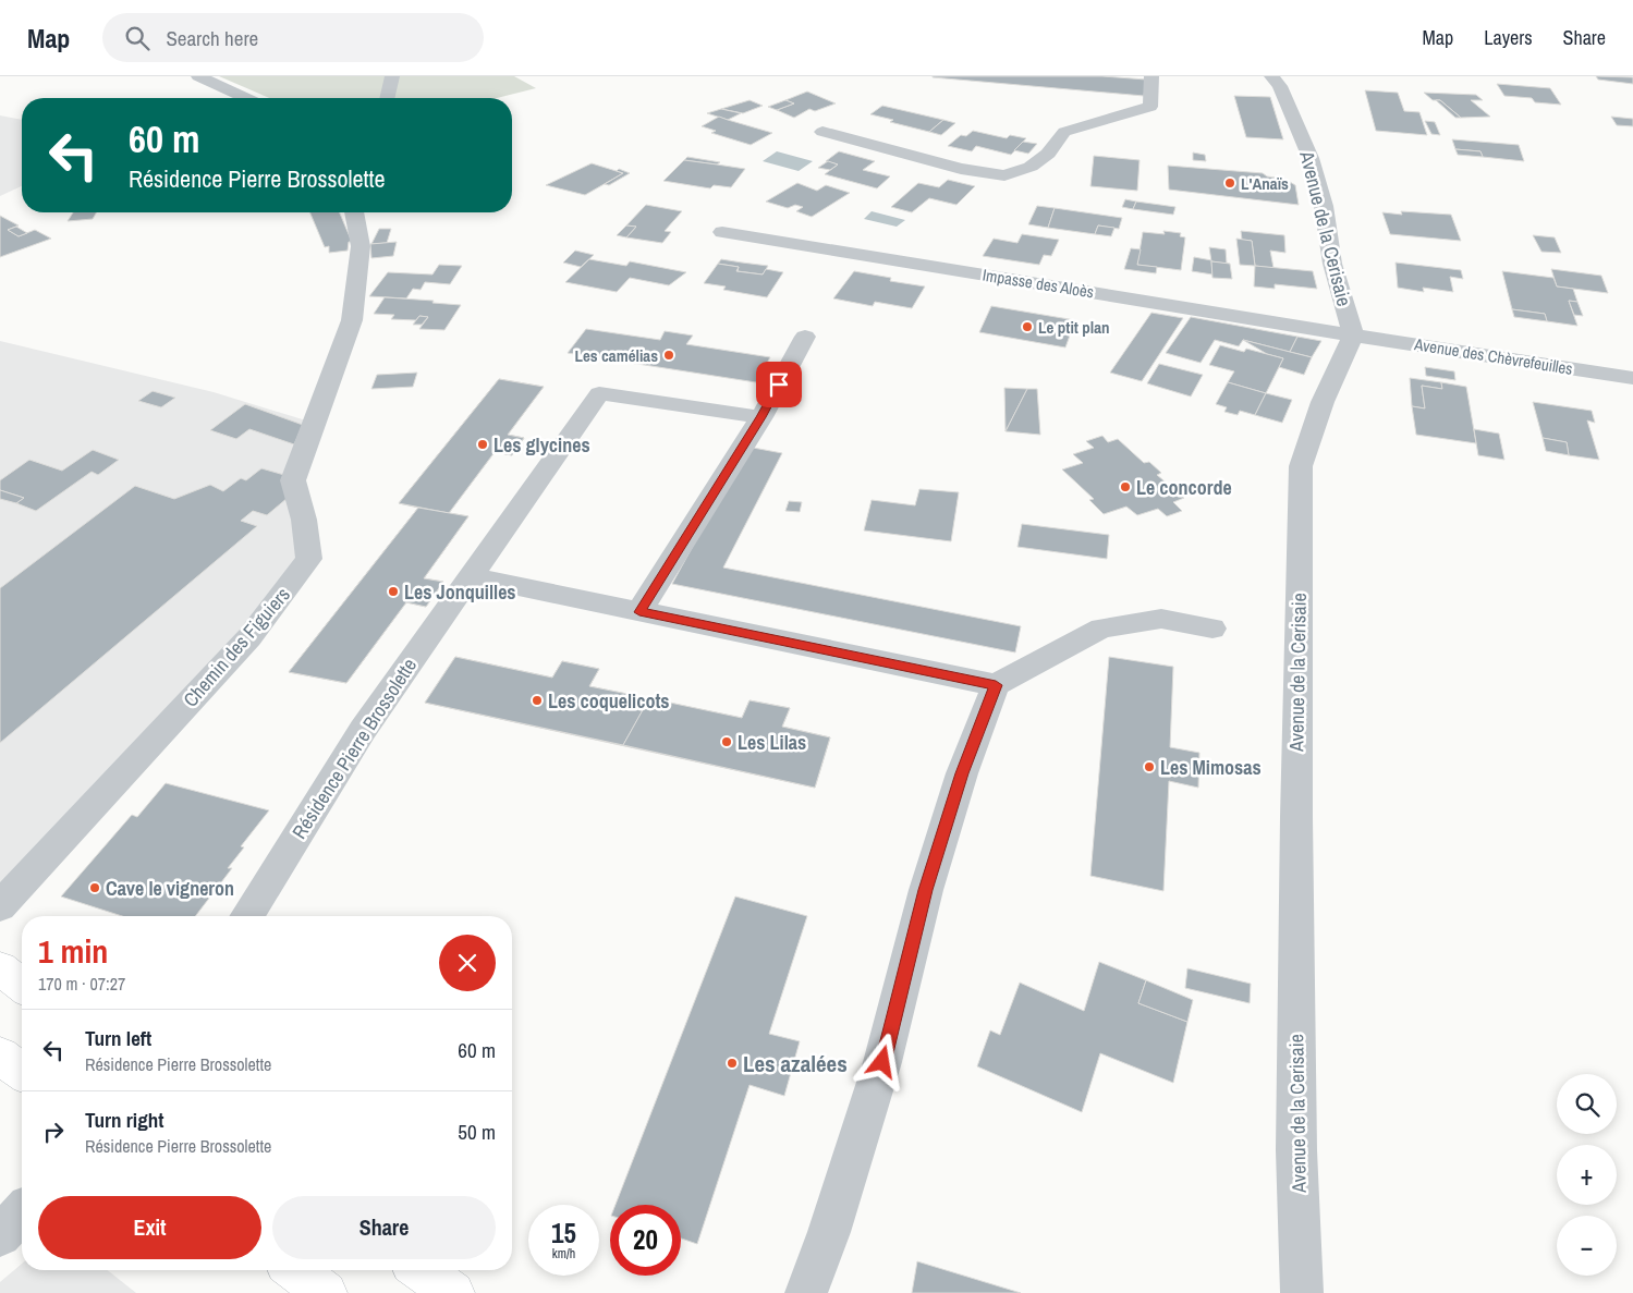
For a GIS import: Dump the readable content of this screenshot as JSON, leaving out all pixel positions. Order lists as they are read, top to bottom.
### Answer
{
  "streets": {
    "street": [
      "Avenue de la Cerisaie",
      "Impasse des Aloès",
      "Avenue des Chèvrefeuilles",
      "Chemin des Figuiers",
      "Résidence Pierre Brossolette"
    ]
  },
  "crossings": [
    ["Avenue de la Cerisaie", "Impasse des Aloès"],
    ["Avenue de la Cerisaie", "Avenue des Chèvrefeuilles"],
    ["Impasse des Aloès", "Avenue des Chèvrefeuilles"]
  ],
  "places": [
    "L'Anaïs",
    "Le ptit plan",
    "Les camélias",
    "Les glycines",
    "Le concorde",
    "Les Jonquilles",
    "Les coquelicots",
    "Les Lilas",
    "Les Mimosas",
    "Cave le vigneron",
    "Les azalées"
  ],
  "page": {
    "header": "Map",
    "search": "Search here",
    "nav": ["Map", "Layers", "Share"],
    "turn": ["60 m", "Résidence Pierre Brossolette"],
    "heading": ["1 min", "170 m · 07:27"],
    "list": [
      {
        "name": "Turn left",
        "note": "Résidence Pierre Brossolette",
        "value": "60 m"
      },
      {
        "name": "Turn right",
        "note": "Résidence Pierre Brossolette",
        "value": "50 m"
      }
    ],
    "map_buttons": ["+", "−"],
    "buttons": ["Exit", "Share"],
    "speed": "15 km/h",
    "limit": "20"
  }
}
